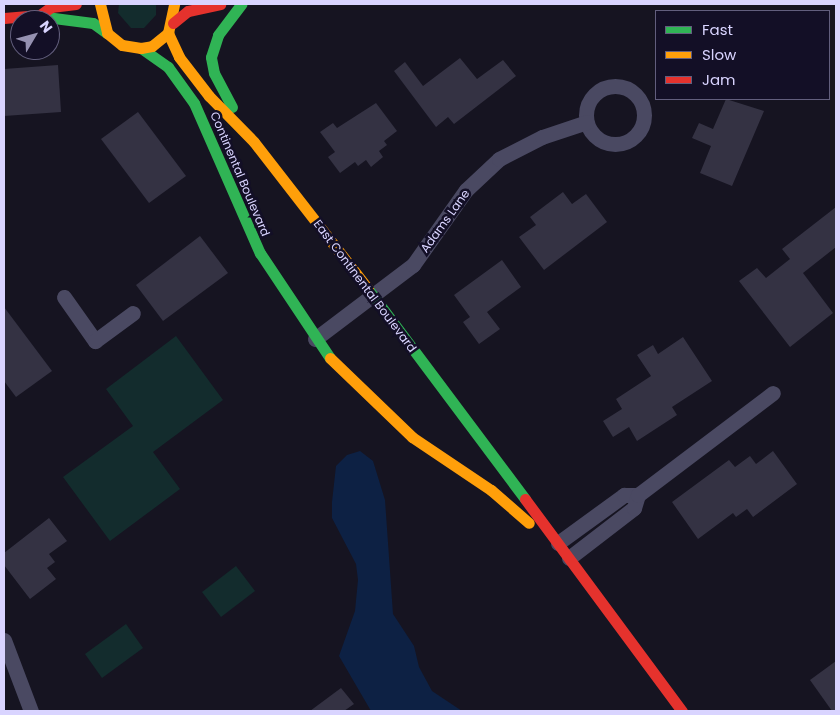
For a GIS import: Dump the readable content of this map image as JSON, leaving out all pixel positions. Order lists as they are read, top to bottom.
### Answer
{
  "streets": {
    "main road": ["Continental Boulevard", "East Continental Boulevard"],
    "street": ["Adams Lane"]
  },
  "crossings": [
    ["Continental Boulevard", "Adams Lane"],
    ["Continental Boulevard", "East Continental Boulevard"],
    ["Adams Lane", "East Continental Boulevard"]
  ],
  "legend": ["Fast", "Slow", "Jam"],
  "north": "top right"
}
